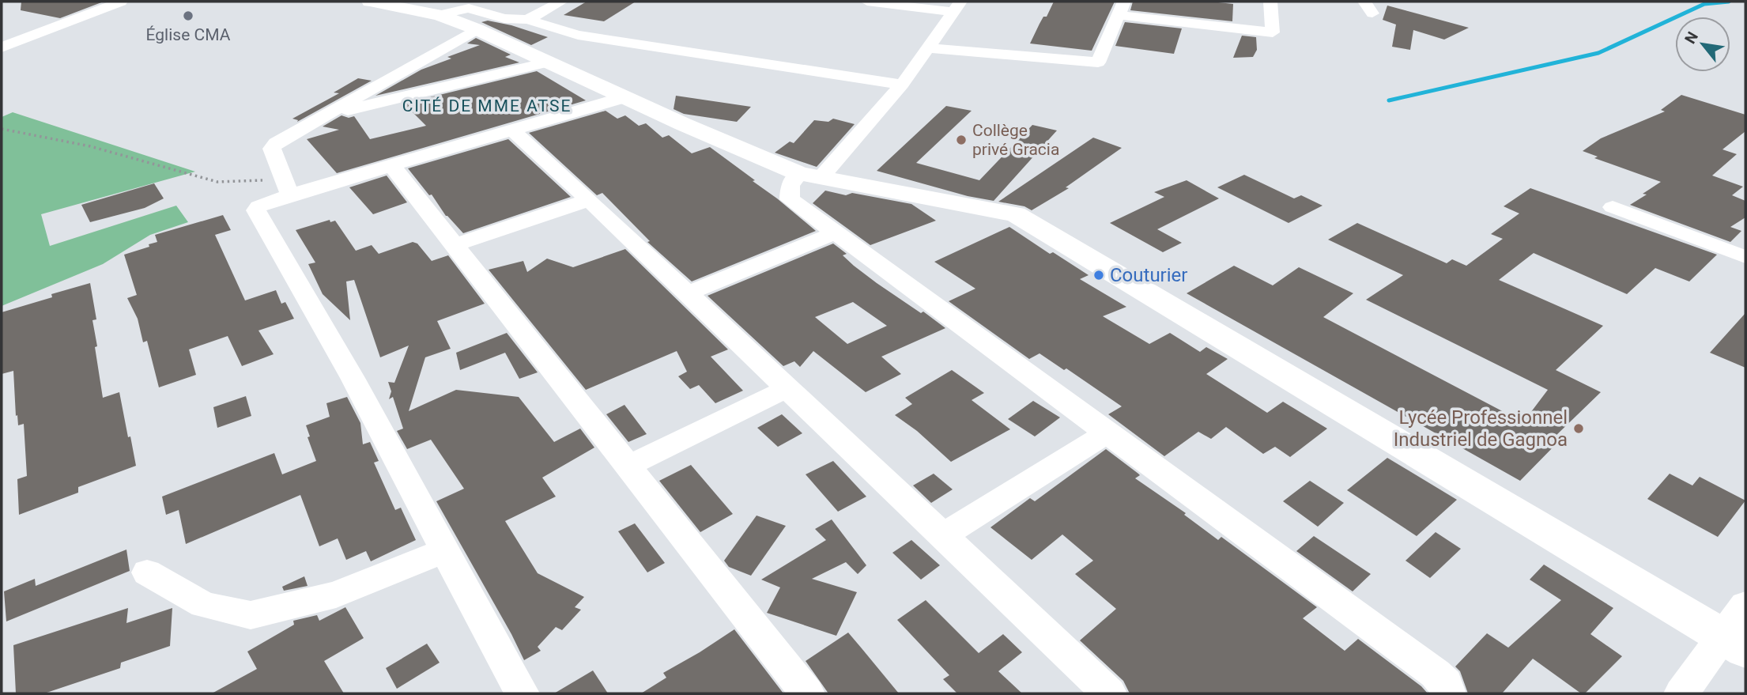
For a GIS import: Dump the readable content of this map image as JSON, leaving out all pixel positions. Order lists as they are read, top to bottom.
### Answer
{
  "districts": ["CITÉ DE MME ATSE"],
  "places": [
    "Église CMA",
    "Collège privé Gracia",
    "Couturier",
    "Lycée Professionnel Industriel de Gagnoa"
  ],
  "north": "top left"
}
